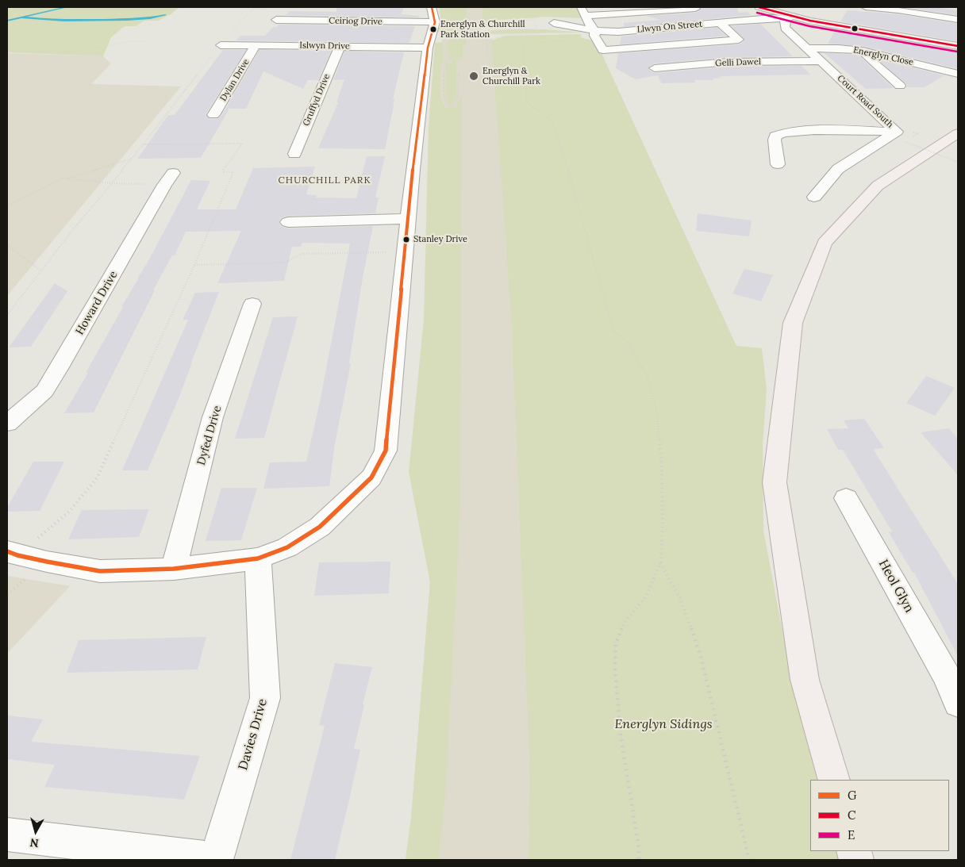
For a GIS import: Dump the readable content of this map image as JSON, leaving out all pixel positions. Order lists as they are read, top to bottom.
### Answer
{
  "streets": {
    "street": [
      "Ceiriog Drive",
      "Llwyn On Street",
      "Islwyn Drive",
      "Energlyn Close",
      "Gelli Dawel",
      "Dylan Drive",
      "Gruffyd Drive",
      "Court Road South",
      "Howard Drive",
      "Dyfed Drive",
      "Heol Glyn",
      "Davies Drive"
    ]
  },
  "crossings": [
    ["Llwyn On Street", "Court Road South"],
    ["Islwyn Drive", "Dylan Drive"],
    ["Islwyn Drive", "Gruffyd Drive"],
    ["Energlyn Close", "Court Road South"],
    ["Gelli Dawel", "Court Road South"]
  ],
  "districts": ["CHURCHILL PARK"],
  "parks": ["Energlyn Sidings"],
  "places": ["Energlyn & Churchill Park Station", "Energlyn & Churchill Park", "Stanley Drive"],
  "lines": ["transit line G", "transit line C", "transit line E"],
  "legend": ["G", "C", "E"],
  "north": "bottom"
}
